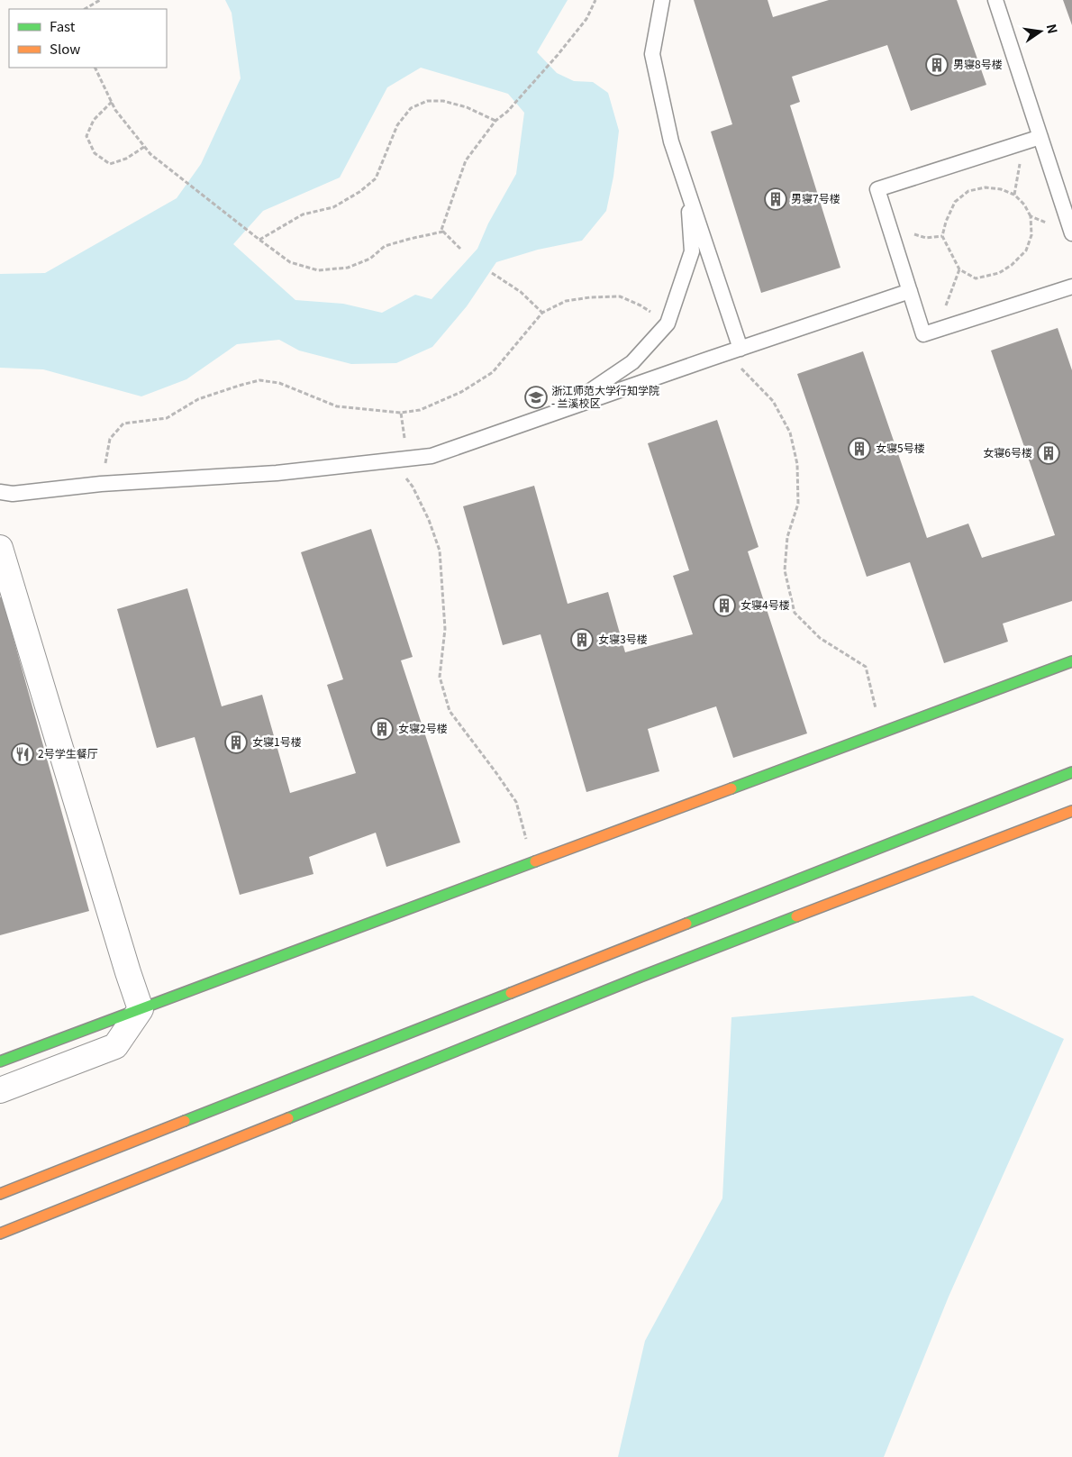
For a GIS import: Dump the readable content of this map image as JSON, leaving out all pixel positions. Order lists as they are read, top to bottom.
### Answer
{
  "places": {
    "building": [
      "男寝8号楼",
      "男寝7号楼",
      "女寝5号楼",
      "女寝6号楼",
      "女寝4号楼",
      "女寝3号楼",
      "女寝2号楼",
      "女寝1号楼"
    ],
    "school or university": ["浙江师范大学行知学院 - 兰溪校区"],
    "restaurant": ["2号学生餐厅"]
  },
  "legend": ["Fast", "Slow"],
  "north": "right"
}
